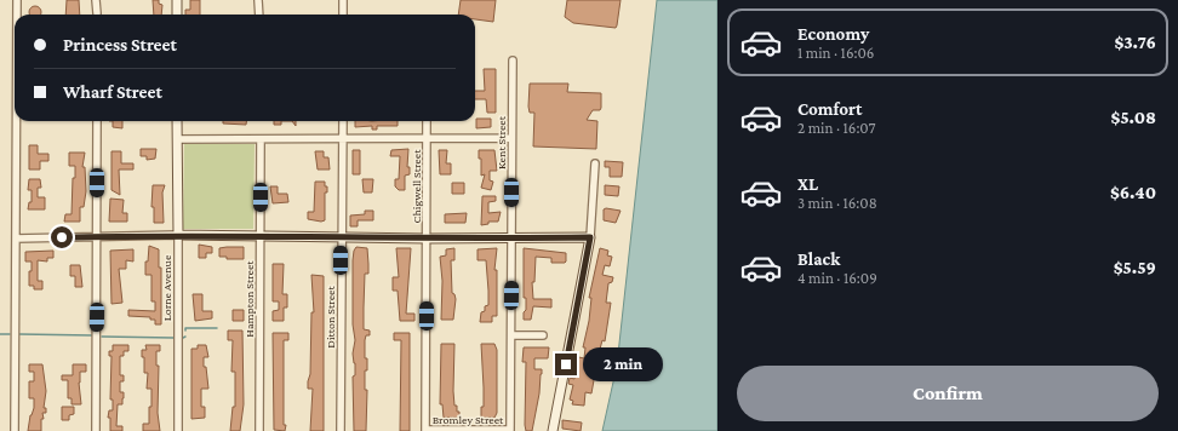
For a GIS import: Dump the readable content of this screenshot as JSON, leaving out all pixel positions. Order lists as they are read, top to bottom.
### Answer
{
  "streets": {
    "street": [
      "Kent Street",
      "Chigwell Street",
      "Lorne Avenue",
      "Hampton Street",
      "Ditton Street",
      "Bromley Street"
    ]
  },
  "crossings": [
    ["Kent Street", "Bromley Street"],
    ["Chigwell Street", "Bromley Street"]
  ],
  "page": {
    "list": [
      {
        "name": "Economy",
        "note": "1 min · 16:06",
        "value": "$3.76"
      },
      {
        "name": "Comfort",
        "note": "2 min · 16:07",
        "value": "$5.08"
      },
      {
        "name": "XL",
        "note": "3 min · 16:08",
        "value": "$6.40"
      },
      {
        "name": "Black",
        "note": "4 min · 16:09",
        "value": "$5.59"
      }
    ],
    "banner": ["Princess Street", "Wharf Street"],
    "bubble": "2 min",
    "buttons": "Confirm"
  }
}
